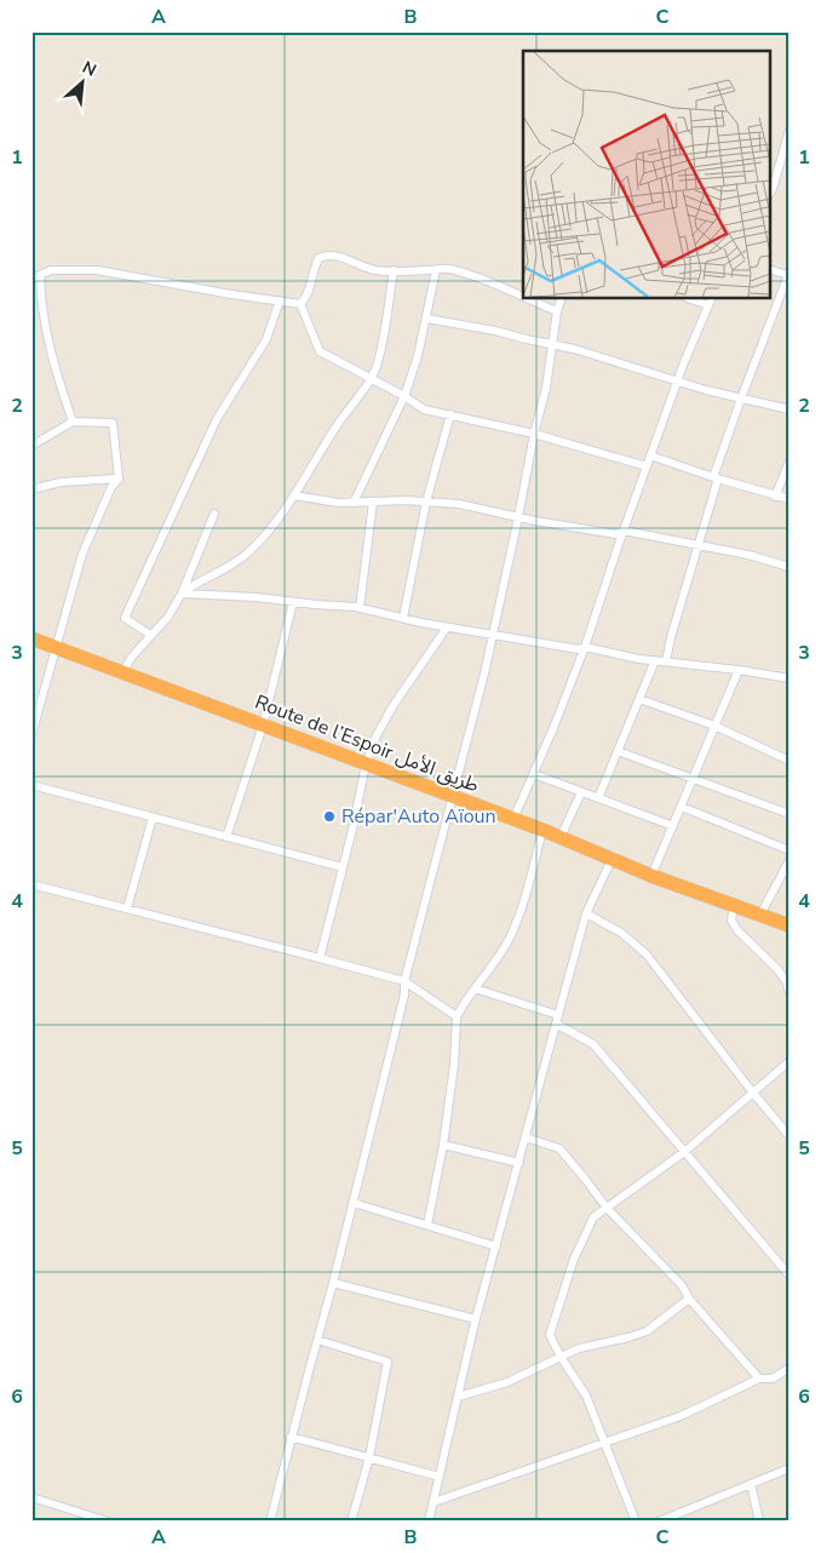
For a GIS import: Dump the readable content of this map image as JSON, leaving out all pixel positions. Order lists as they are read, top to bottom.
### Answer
{
  "streets": {
    "highway": ["Route de l’Espoir طريق الأمل"]
  },
  "places": ["Répar'Auto Aïoun"],
  "north": "top right",
  "grid": {
    "columns": ["A", "B", "C"],
    "rows": [
      "1",
      "2",
      "3",
      "4",
      "5",
      "6"
    ]
  }
}
